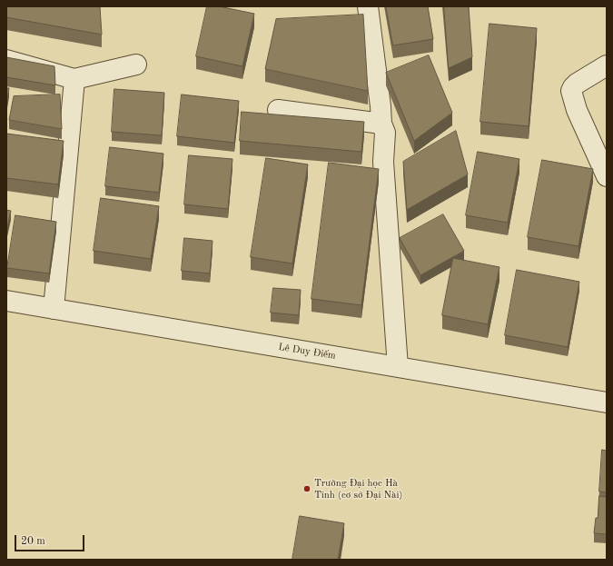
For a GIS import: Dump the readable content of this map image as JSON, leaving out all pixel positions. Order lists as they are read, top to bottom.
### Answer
{
  "streets": {
    "street": ["Lê Duy Điếm"]
  },
  "places": ["Trường Đại học Hà Tĩnh (cơ sở Đại Nài)"],
  "scale_bar": "20 m"
}
